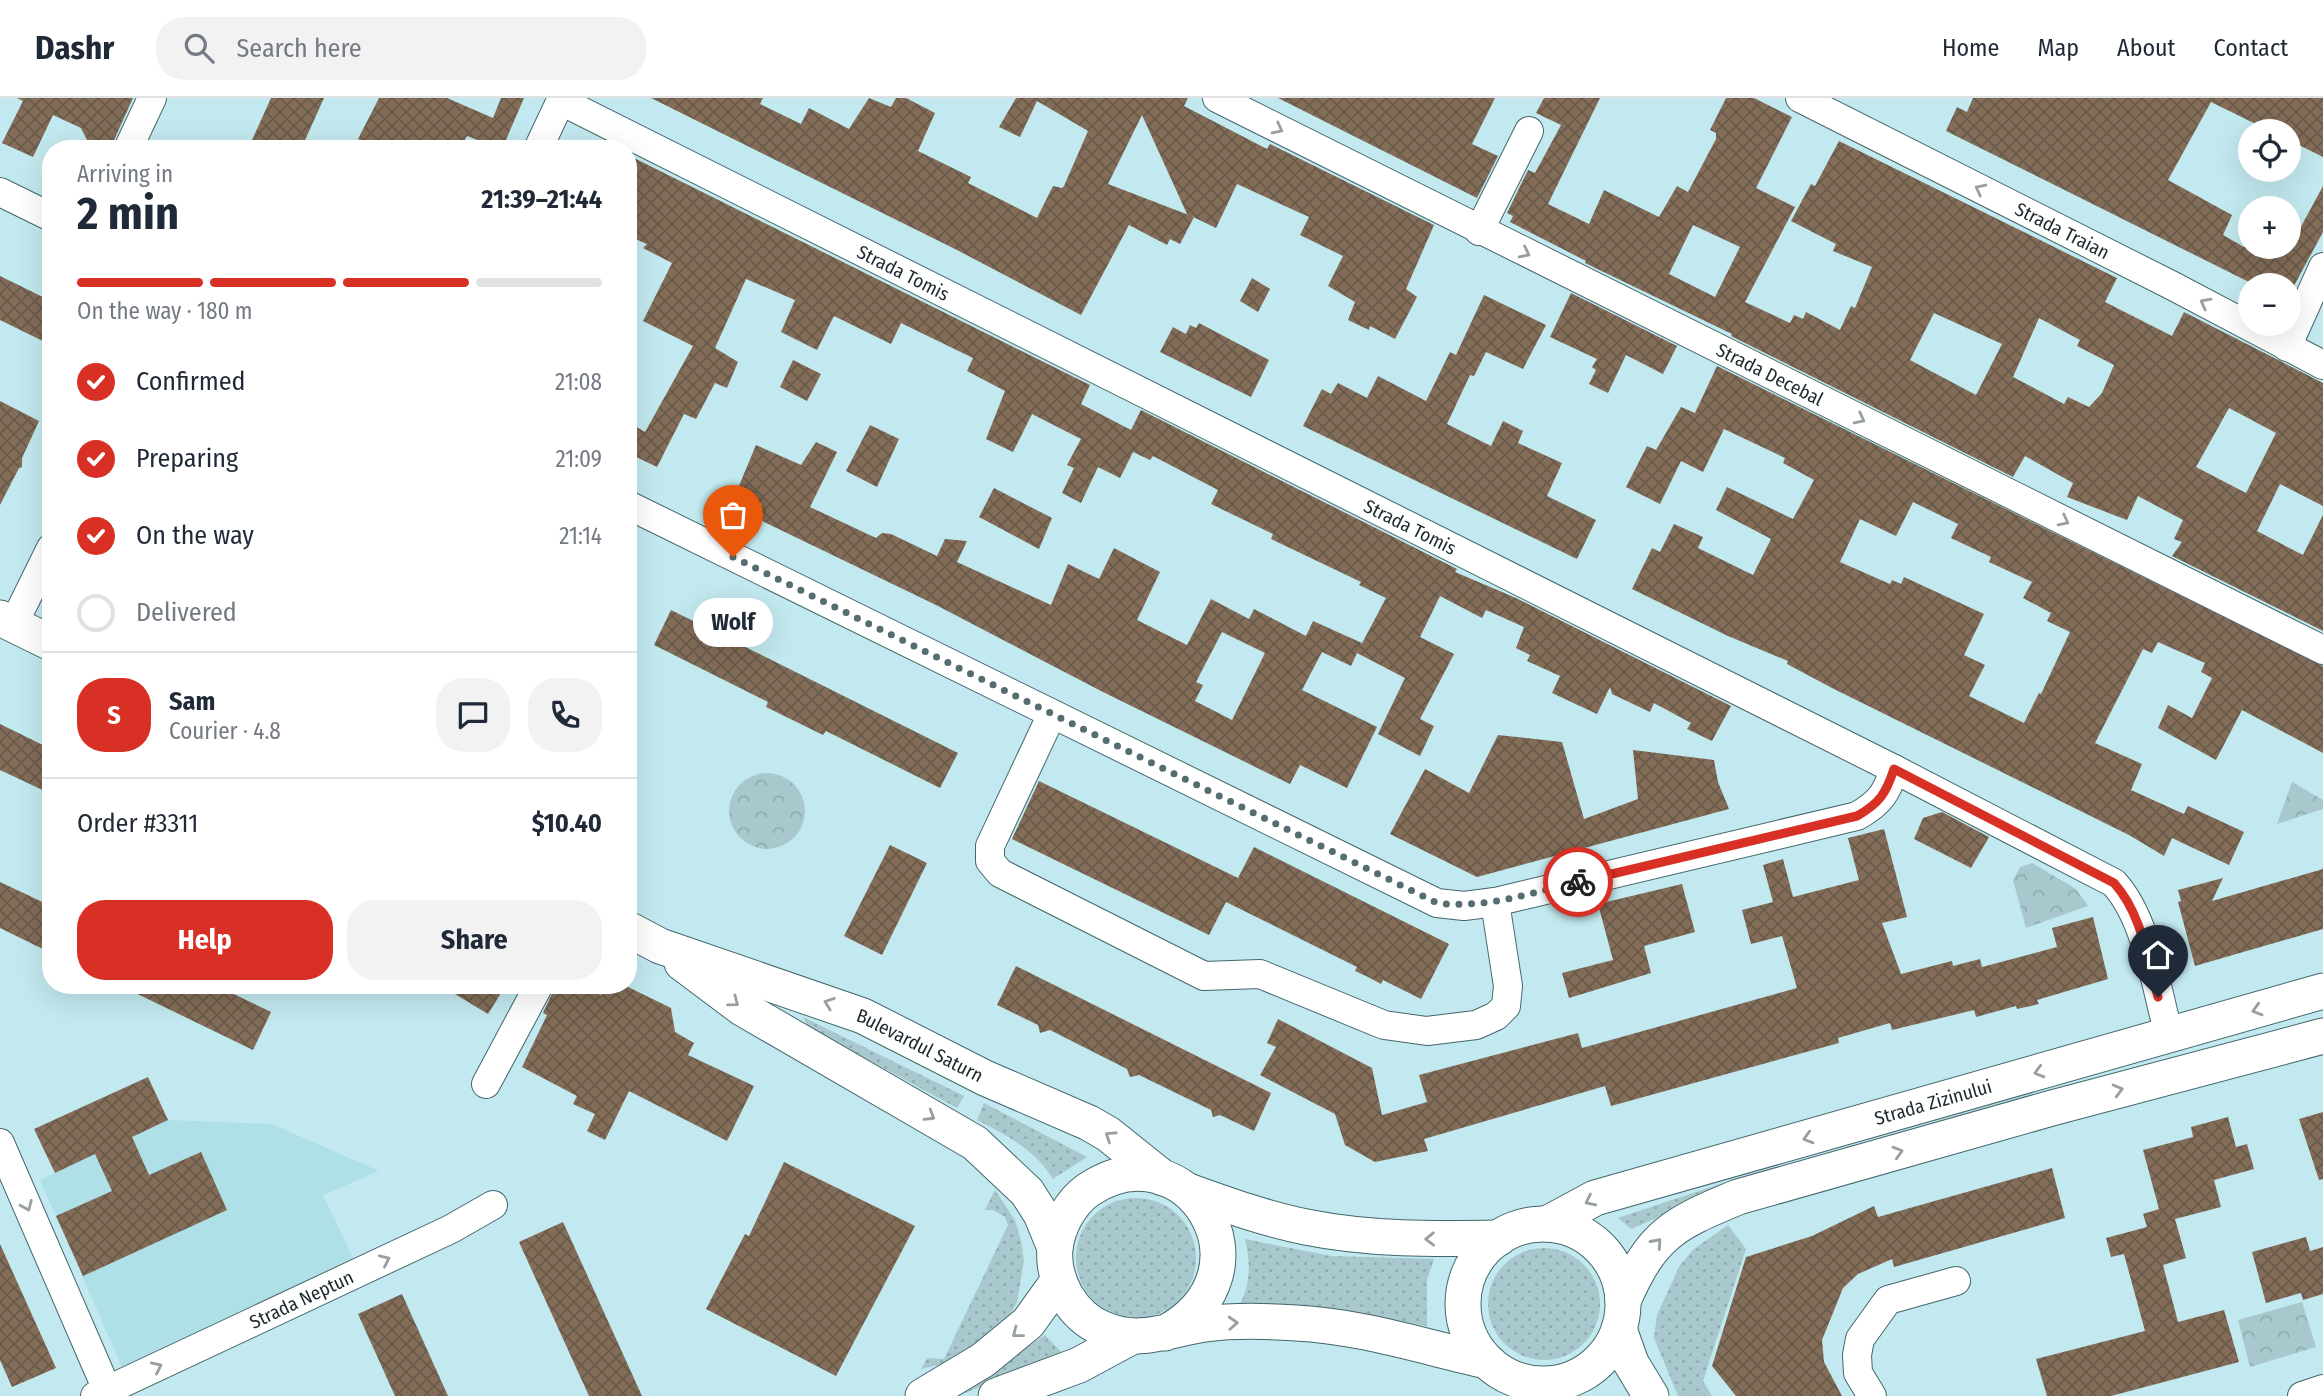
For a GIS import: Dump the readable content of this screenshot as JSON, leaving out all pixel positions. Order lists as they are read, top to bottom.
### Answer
{
  "streets": {
    "main road": ["Bulevardul Saturn", "Strada Zizinului"],
    "street": [
      "Strada Traian",
      "Strada Tomis",
      "Strada Decebal",
      "Strada Neptun"
    ]
  },
  "crossings": [
    ["Strada Tomis", "Strada Zizinului"]
  ],
  "one_way": ["Strada Traian", "Strada Decebal"],
  "places": ["Wolf"],
  "page": {
    "header": "Dashr",
    "search": "Search here",
    "nav": [
      "Home",
      "Map",
      "About",
      "Contact"
    ],
    "map_buttons": ["+", "−"],
    "heading": ["2 min", "Arriving in", "21:39–21:44"],
    "panel": [
      "Sam",
      "Courier · 4.8",
      "Order #3311",
      "$10.40"
    ],
    "bar": "On the way · 180 m",
    "list": [
      ["Confirmed", "21:08"],
      ["Preparing", "21:09"],
      ["On the way", "21:14"],
      "Delivered"
    ],
    "bubble": "Wolf",
    "round": "S",
    "buttons": ["Help", "Share"]
  }
}
